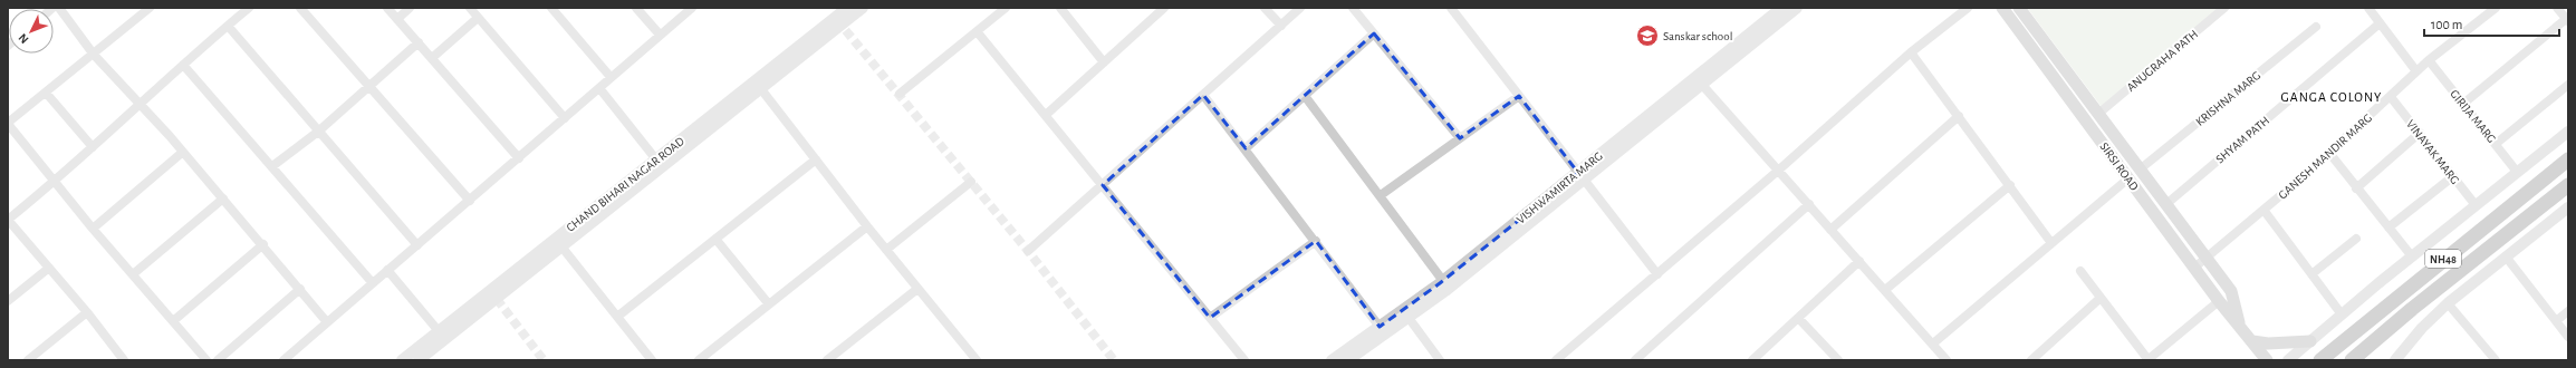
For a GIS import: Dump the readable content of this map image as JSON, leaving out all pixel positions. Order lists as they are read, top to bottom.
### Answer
{
  "streets": {
    "highway": ["NH48"],
    "main road": ["SIRSI ROAD"],
    "street": [
      "ANUGRAHA PATH",
      "KRISHNA MARG",
      "GIRIJA MARG",
      "SHYAM PATH",
      "VINAYAK MARG",
      "GANESH MANDIR MARG",
      "CHAND BIHARI NAGAR ROAD",
      "VISHWAMIRTA MARG"
    ]
  },
  "crossings": [
    ["ANUGRAHA PATH", "SIRSI ROAD"],
    ["KRISHNA MARG", "SIRSI ROAD"],
    ["GIRIJA MARG", "GANESH MANDIR MARG"],
    ["SHYAM PATH", "SIRSI ROAD"],
    ["VINAYAK MARG", "GANESH MANDIR MARG"],
    ["GANESH MANDIR MARG", "SIRSI ROAD"]
  ],
  "districts": ["GANGA COLONY"],
  "places": {
    "school or university": ["Sanskar school"]
  },
  "scale_bar": "100 m",
  "north": "bottom left"
}
